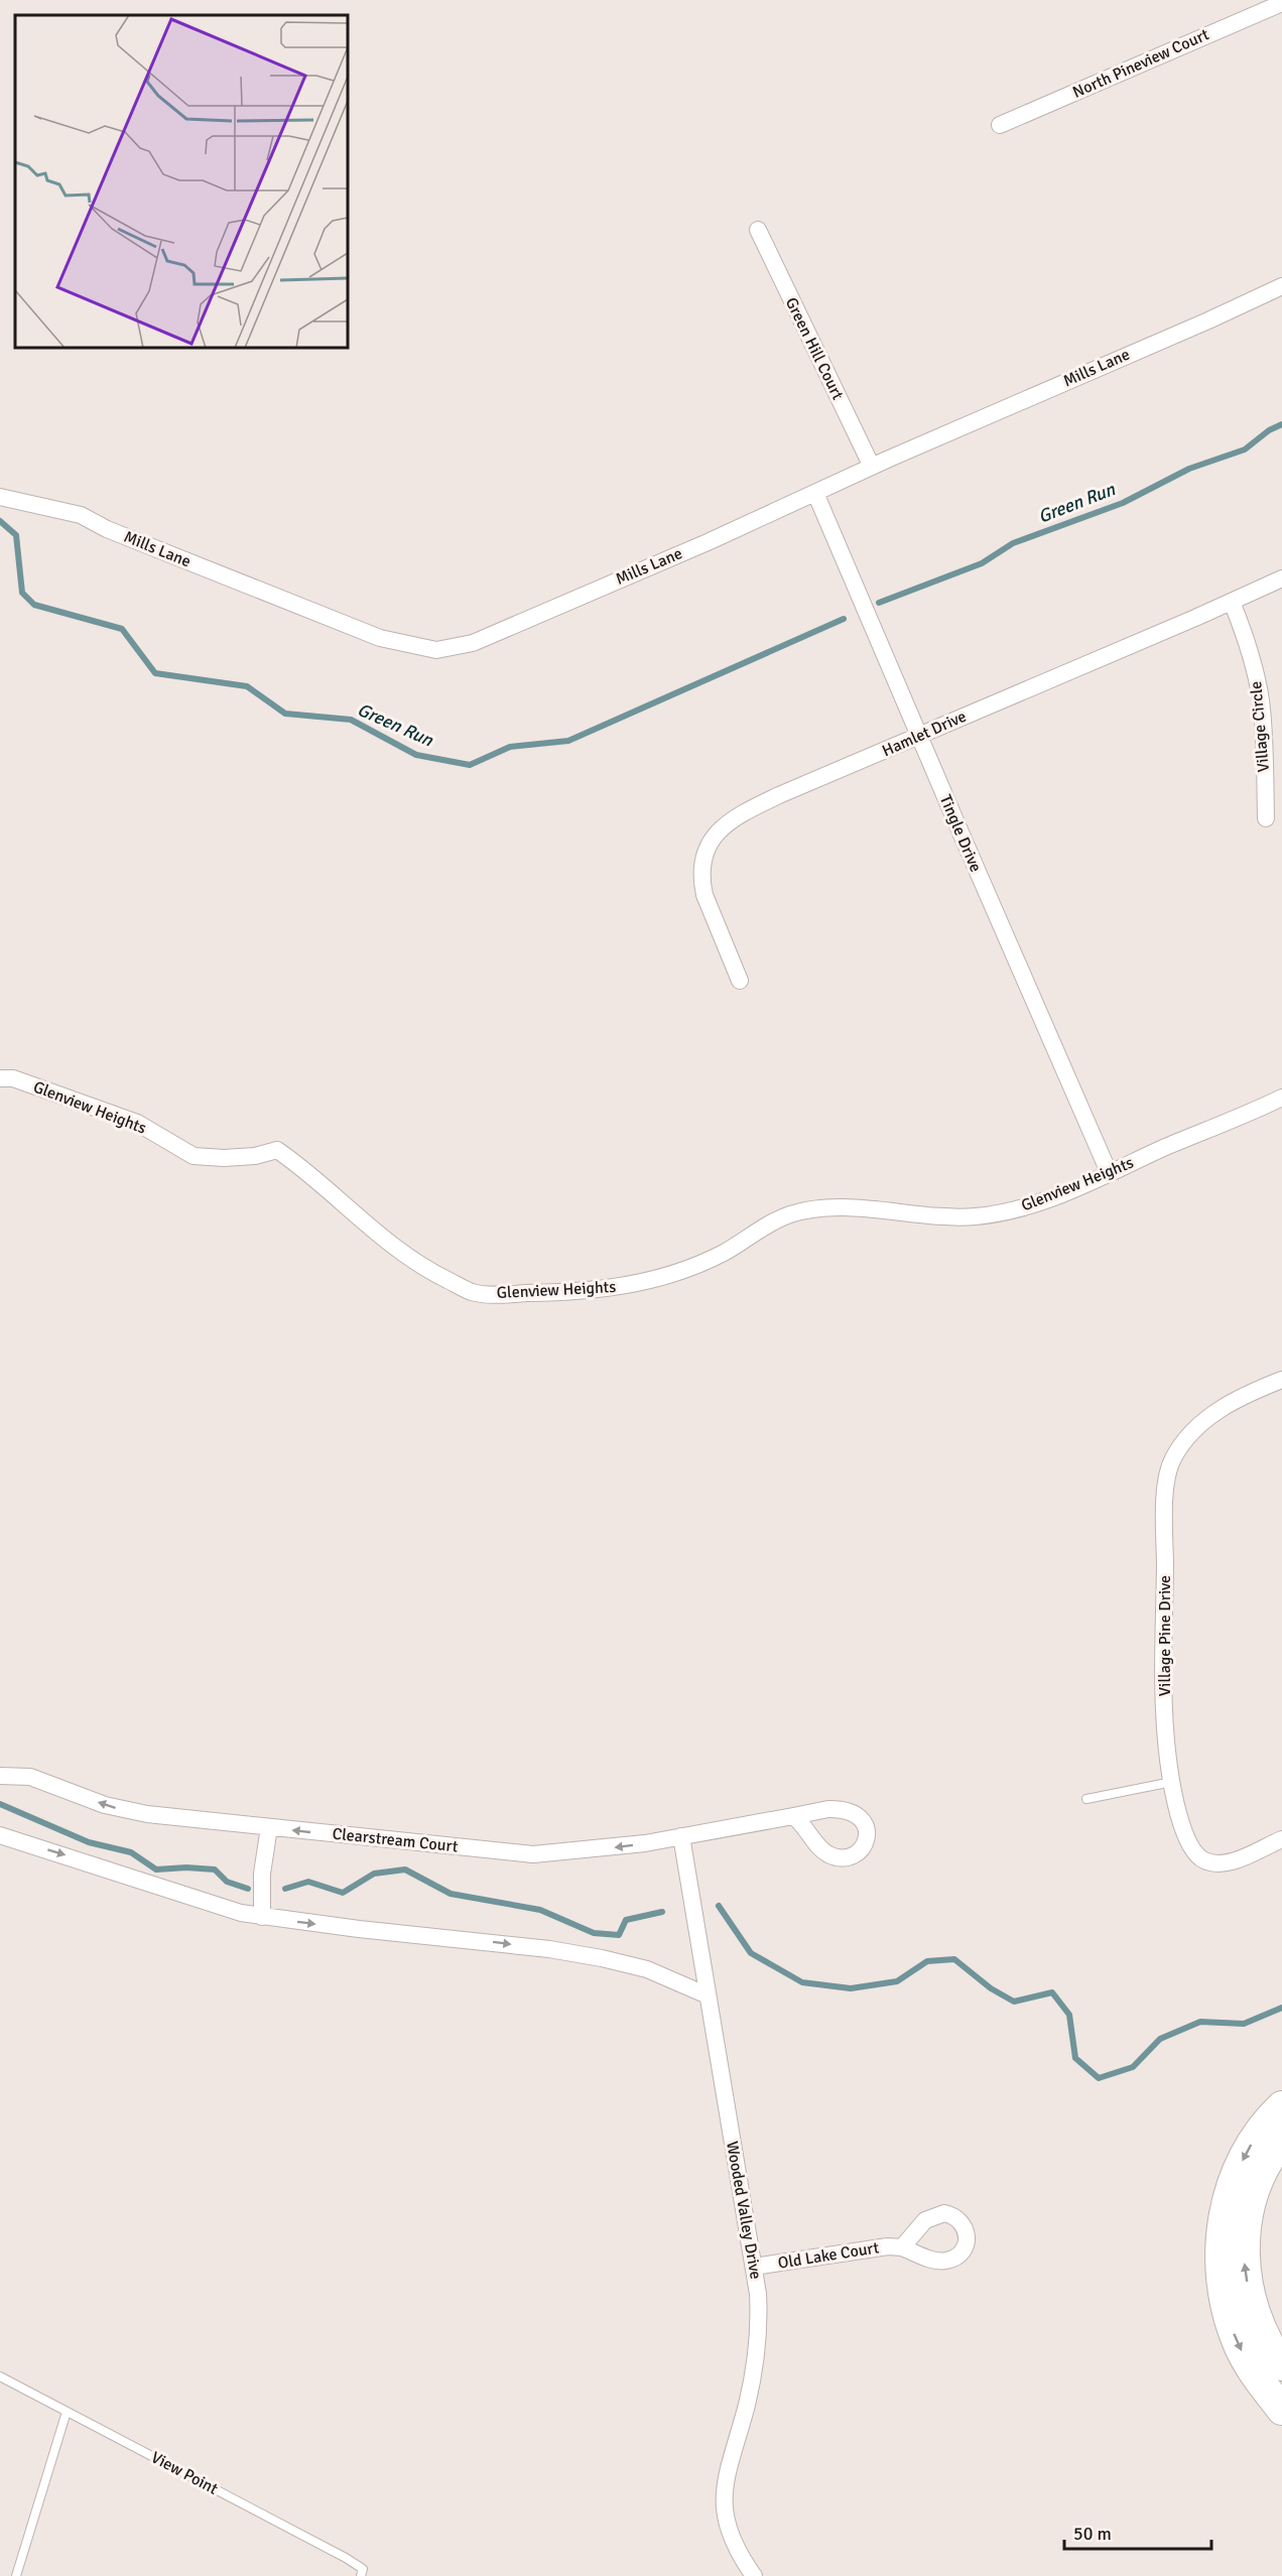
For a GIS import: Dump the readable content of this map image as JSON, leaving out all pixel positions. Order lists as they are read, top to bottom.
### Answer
{
  "streets": {
    "street": [
      "North Pineview Court",
      "Green Hill Court",
      "Mills Lane",
      "Village Circle",
      "Hamlet Drive",
      "Tingle Drive",
      "Glenview Heights",
      "Village Pine Drive",
      "Clearstream Court",
      "Wooded Valley Drive",
      "Old Lake Court"
    ],
    "lane": ["View Point"]
  },
  "crossings": [
    ["Green Hill Court", "Mills Lane"],
    ["Mills Lane", "Tingle Drive"],
    ["Village Circle", "Hamlet Drive"],
    ["Hamlet Drive", "Tingle Drive"],
    ["Tingle Drive", "Glenview Heights"],
    ["Clearstream Court", "Wooded Valley Drive"],
    ["Wooded Valley Drive", "Old Lake Court"]
  ],
  "water": ["Green Run"],
  "scale_bar": "50 m"
}
